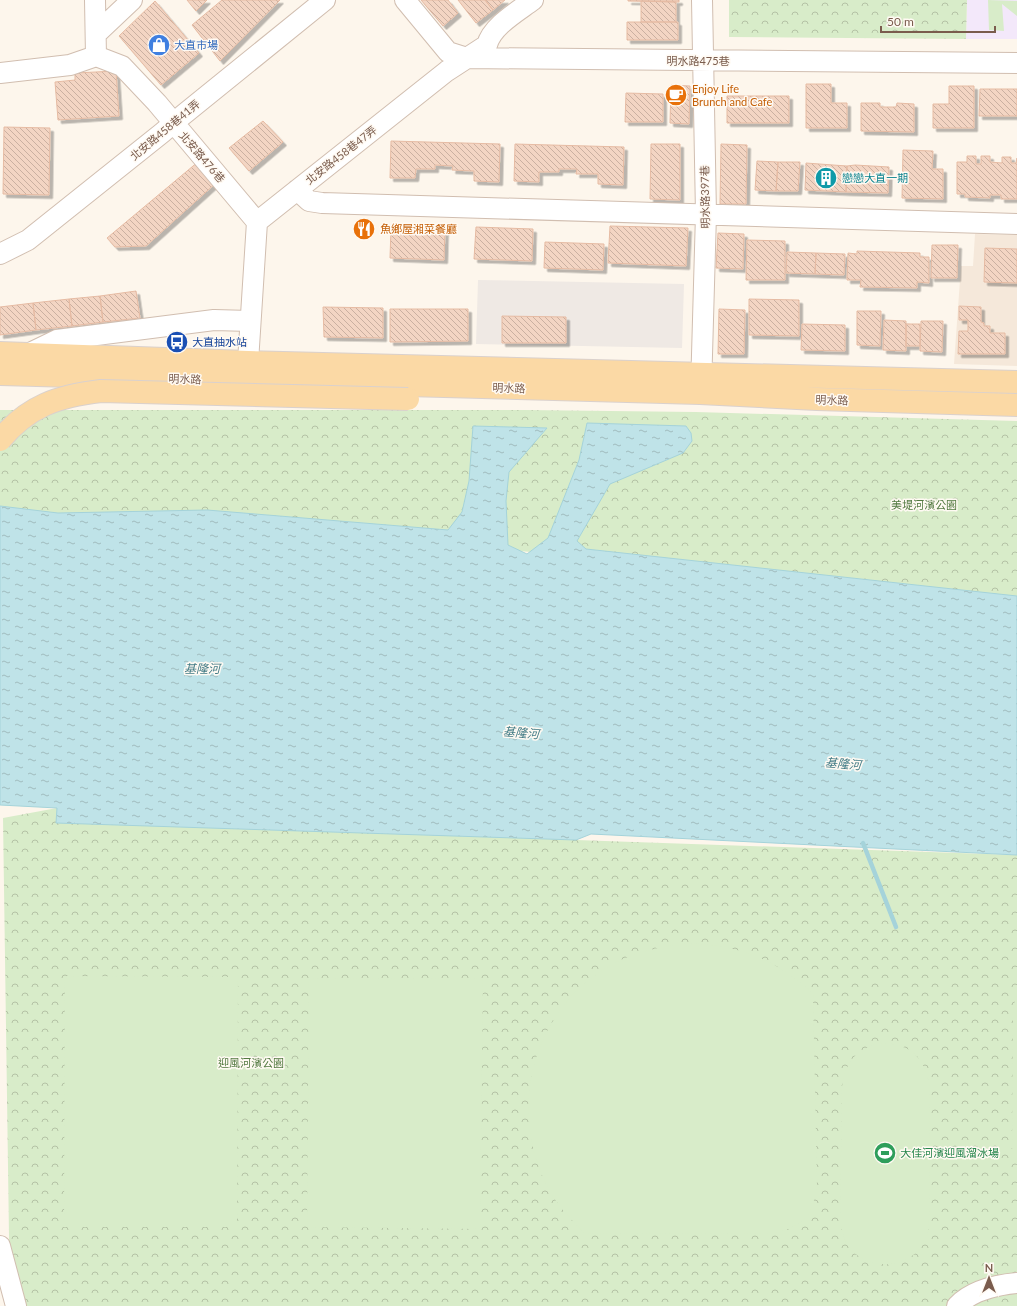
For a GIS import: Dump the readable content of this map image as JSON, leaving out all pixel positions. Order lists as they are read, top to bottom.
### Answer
{
  "streets": {
    "main road": ["明水路"],
    "street": [
      "明水路475巷",
      "北安路458巷41弄",
      "北安路458巷47弄",
      "北安路476巷",
      "明水路397巷"
    ]
  },
  "crossings": [
    ["明水路475巷", "北安路458巷47弄"],
    ["明水路475巷", "明水路397巷"],
    ["北安路458巷41弄", "北安路476巷"],
    ["北安路458巷47弄", "北安路476巷"],
    ["明水路397巷", "明水路"]
  ],
  "water": ["基隆河"],
  "parks": ["美堤河濱公園", "迎風河濱公園"],
  "places": {
    "shop": ["大直市場"],
    "cafe": ["Enjoy Life Brunch and Cafe"],
    "building": ["戀戀大直一期"],
    "restaurant": ["魚鄉屋湘菜餐廳"],
    "bus stop": ["大直抽水站"],
    "sports": ["大佳河濱迎風溜冰場"]
  },
  "scale_bar": "50 m",
  "north": "top"
}
